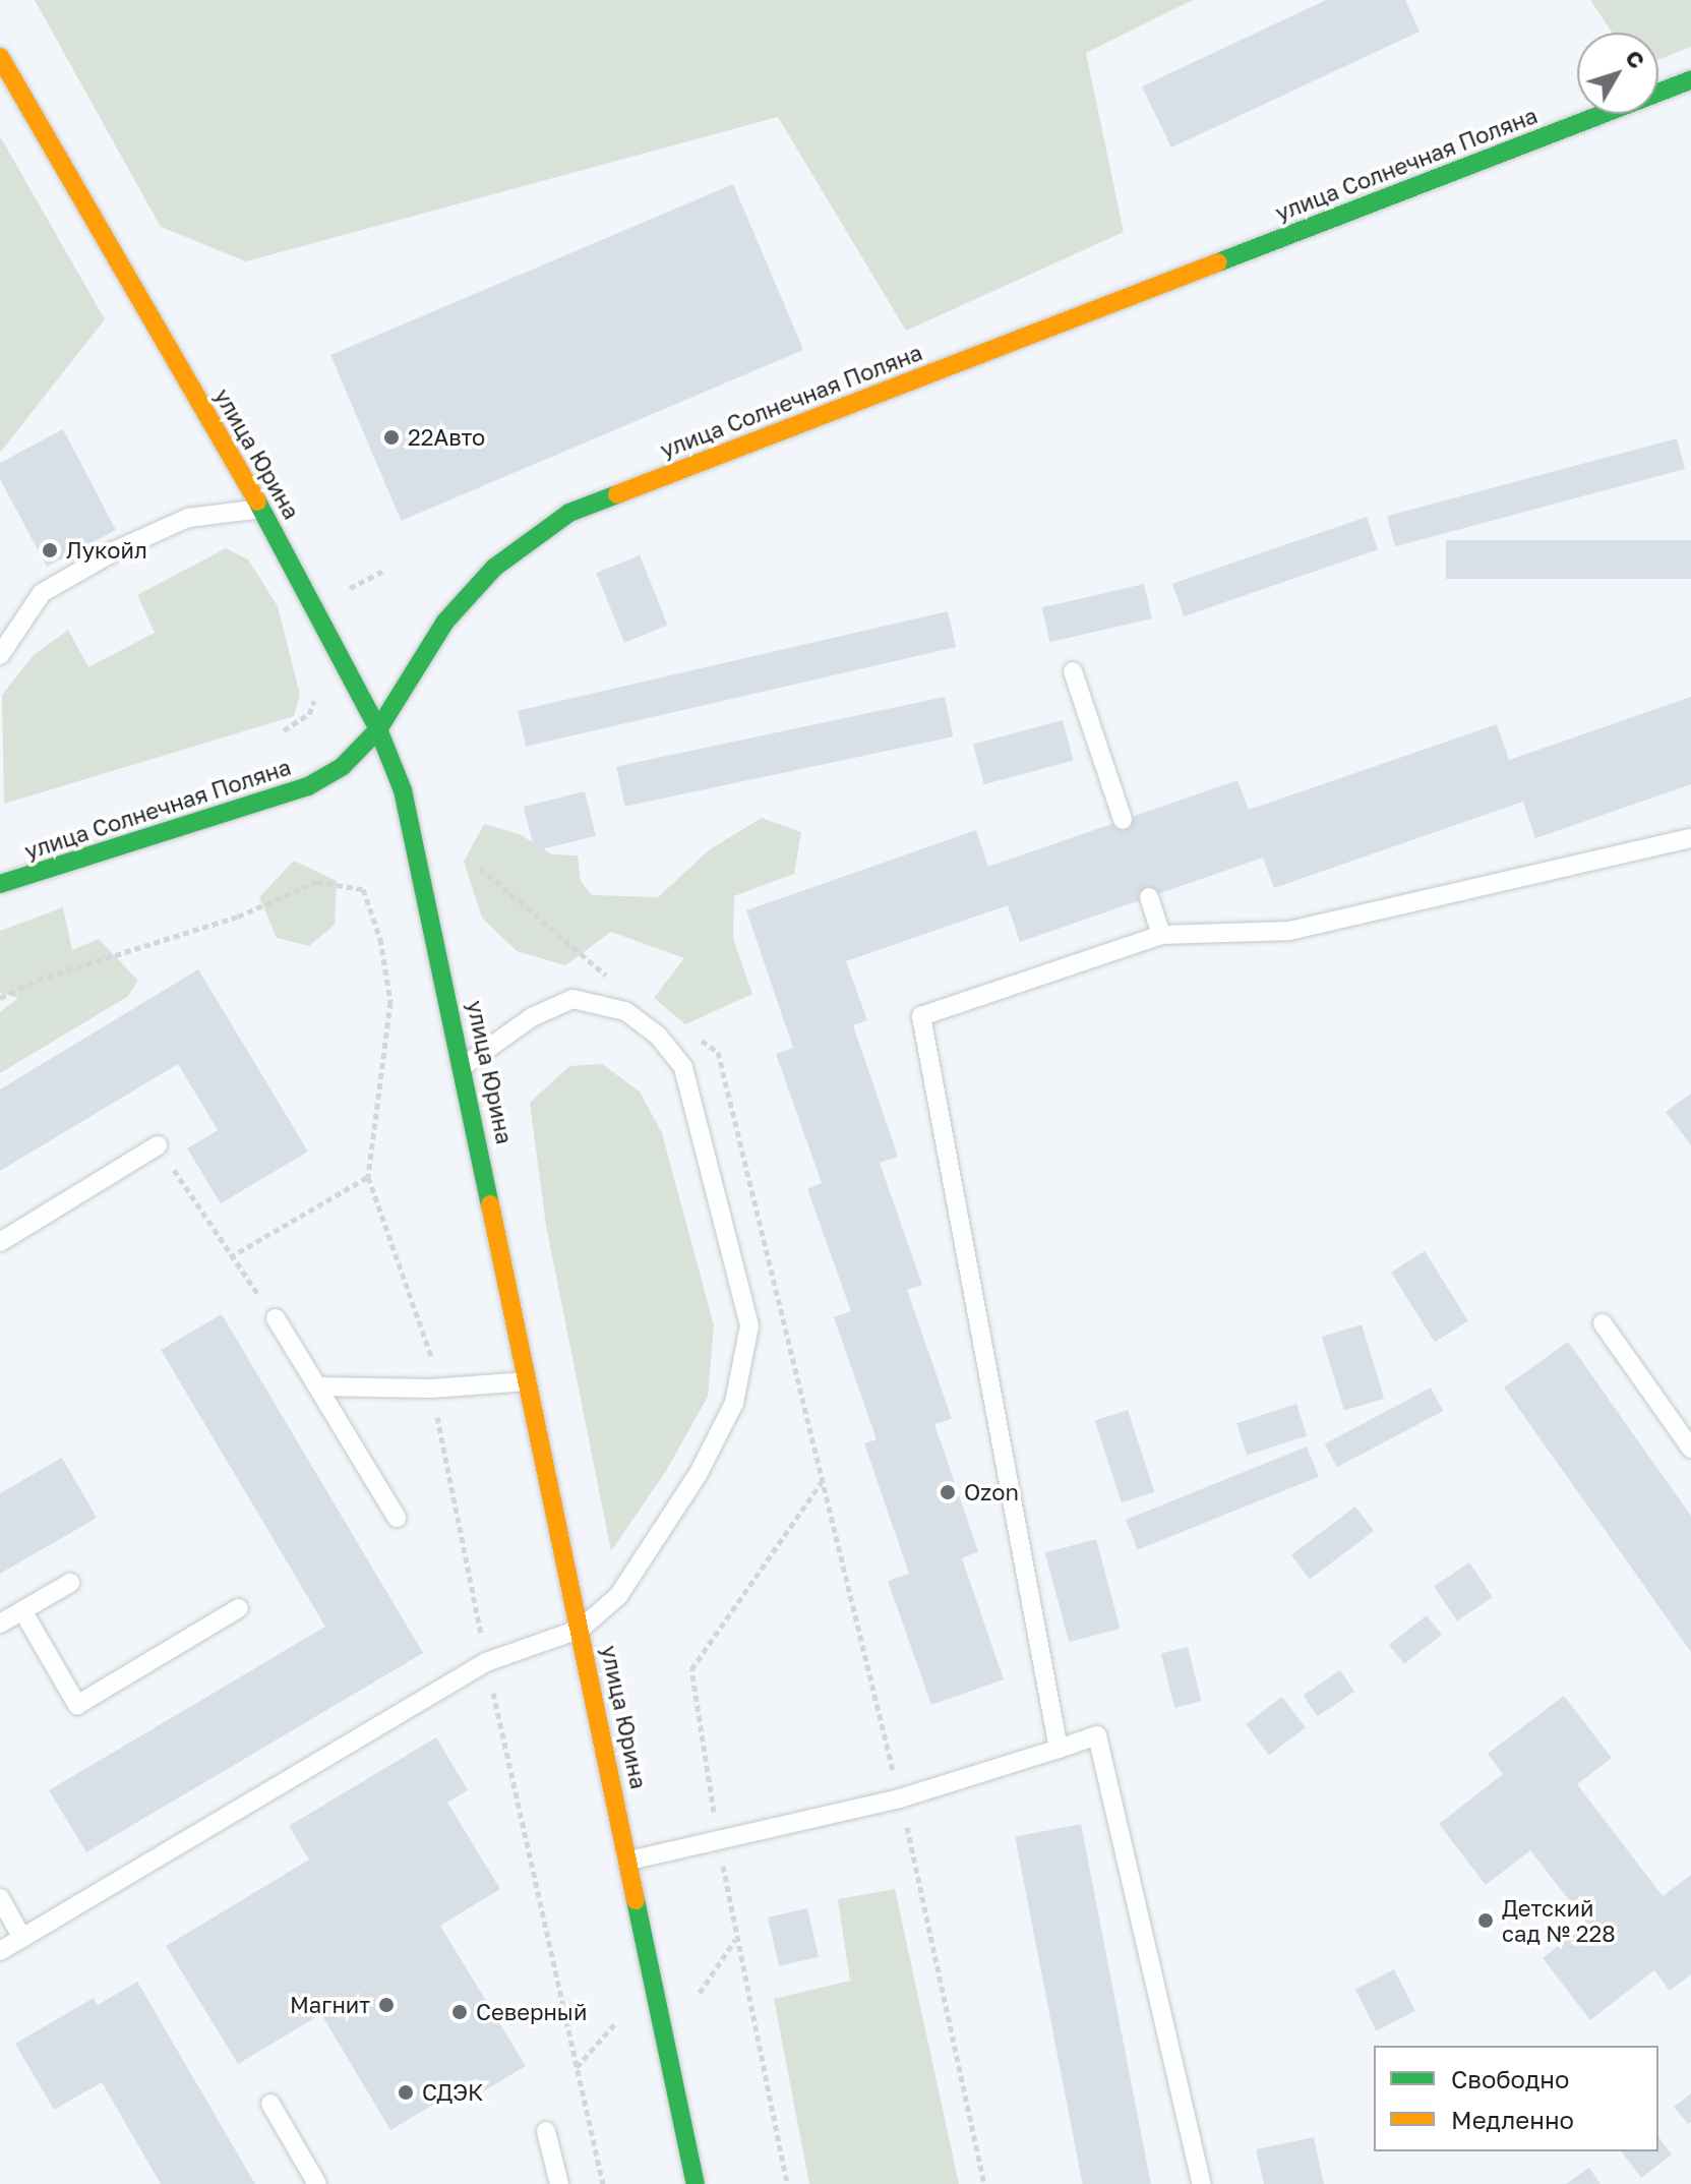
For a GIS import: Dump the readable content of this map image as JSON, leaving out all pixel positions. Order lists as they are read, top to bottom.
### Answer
{
  "streets": {
    "street": ["улица Солнечная Поляна", "улица Юрина"]
  },
  "crossings": [
    ["улица Солнечная Поляна", "улица Юрина"]
  ],
  "places": [
    "22Авто",
    "Лукойл",
    "Ozon",
    "Детский сад № 228",
    "Магнит",
    "Северный",
    "СДЭК"
  ],
  "legend": ["Свободно", "Медленно"],
  "north": "top right"
}
